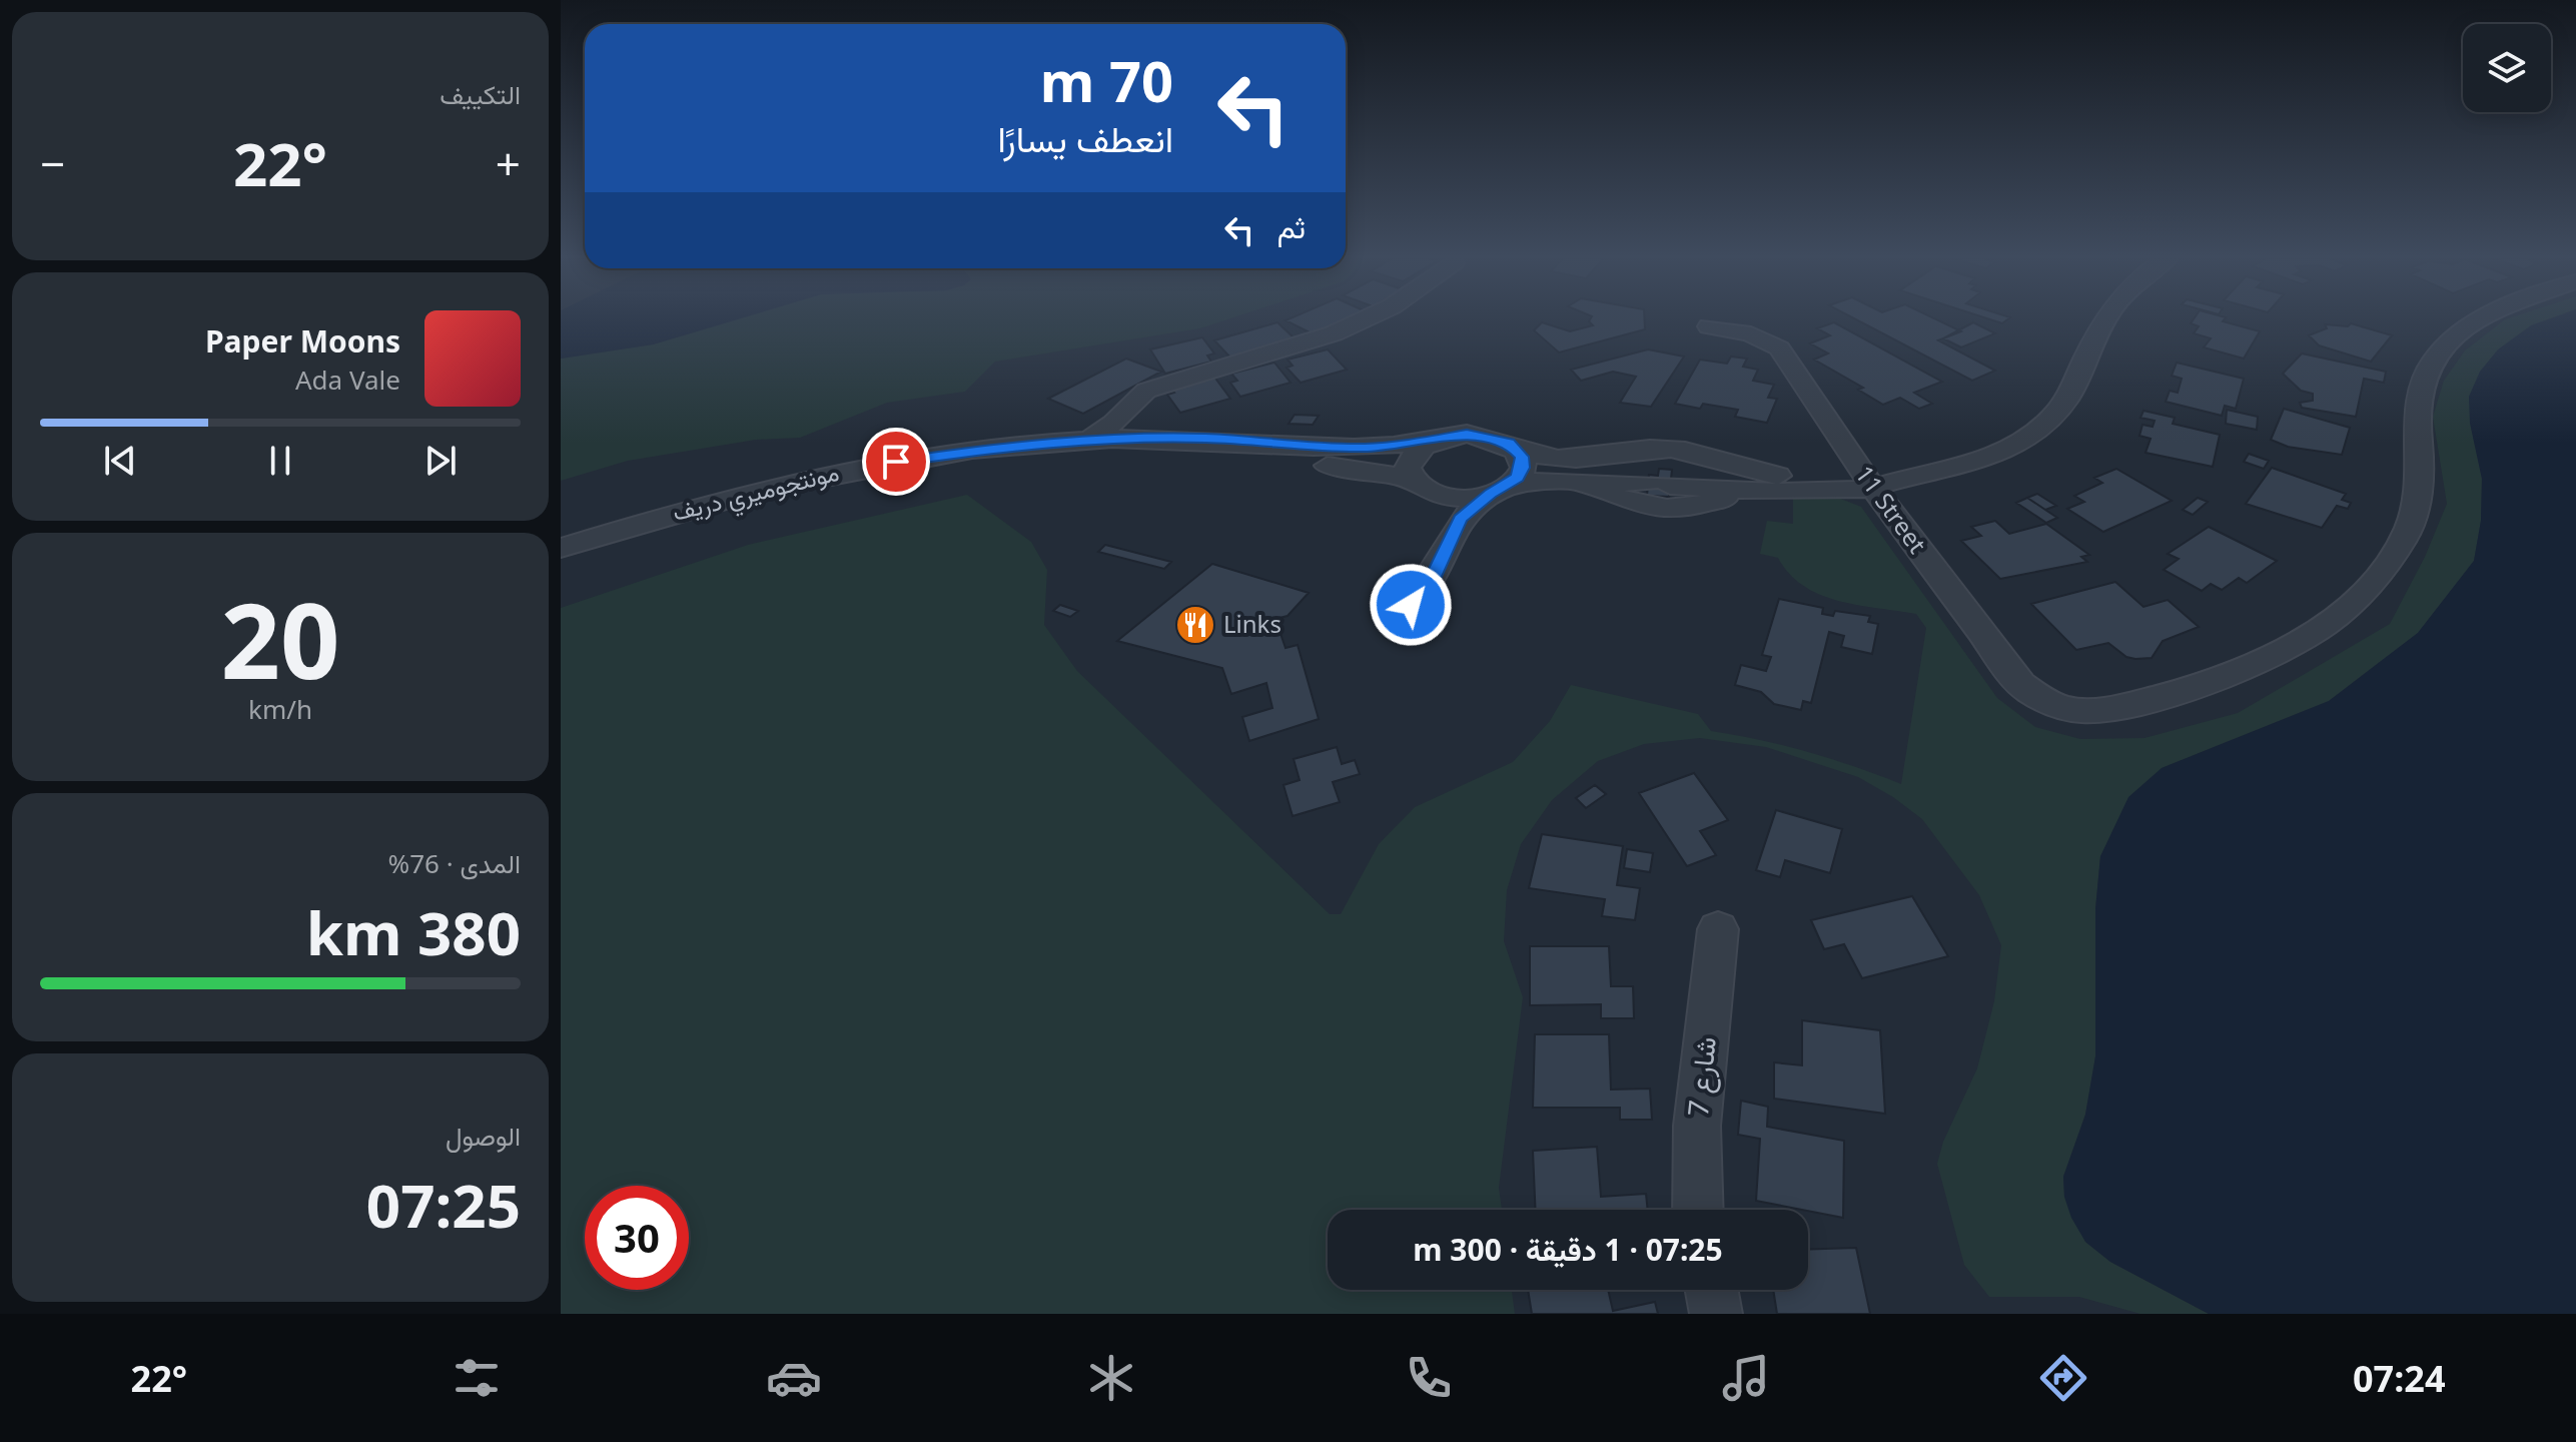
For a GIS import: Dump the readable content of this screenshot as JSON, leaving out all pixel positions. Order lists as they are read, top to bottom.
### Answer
{
  "streets": {
    "street": ["مونتجوميري دريف", "11 Street", "شارع 7"]
  },
  "crossings": [
    ["مونتجوميري دريف", "11 Street"]
  ],
  "places": {
    "restaurant": ["Links"]
  },
  "page": {
    "tile": [
      "التكييف",
      ["20", "km/h"],
      ["المدى · 76%", "380 km"],
      ["الوصول", "07:25"]
    ],
    "turn": ["70 m", "انعطف يسارًا"],
    "heat": ["−", "22°", "+"],
    "then": "ثم",
    "song": ["Paper Moons", "Ada Vale"],
    "limit": "30",
    "trip": "07:25 · 1 دقيقة · 300 m",
    "tabs": ["07:24", "22°"]
  }
}
